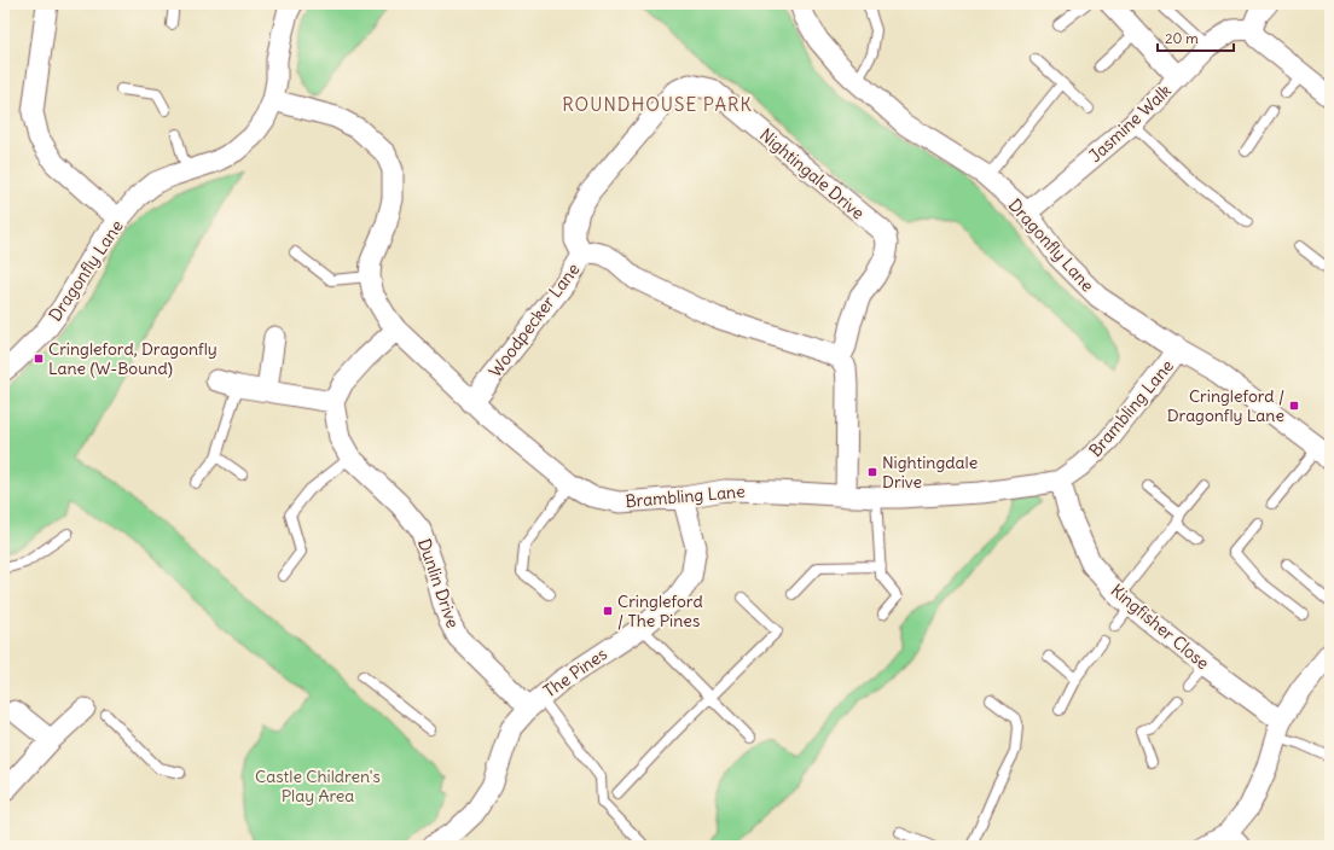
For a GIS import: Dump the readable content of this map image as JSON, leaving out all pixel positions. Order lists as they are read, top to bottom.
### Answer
{
  "streets": {
    "street": [
      "Jasmine Walk",
      "Nightingale Drive",
      "Dragonfly Lane",
      "Woodpecker Lane",
      "Brambling Lane",
      "Dunlin Drive",
      "Kingfisher Close",
      "The Pines"
    ]
  },
  "crossings": [
    ["Jasmine Walk", "Dragonfly Lane"],
    ["Nightingale Drive", "Woodpecker Lane"],
    ["Dragonfly Lane", "Brambling Lane"],
    ["Woodpecker Lane", "Brambling Lane"],
    ["Brambling Lane", "Kingfisher Close"],
    ["Brambling Lane", "The Pines"],
    ["Dunlin Drive", "The Pines"]
  ],
  "districts": ["ROUNDHOUSE PARK"],
  "parks": ["Castle Children's Play Area"],
  "places": {
    "transit": [
      "Cringleford, Dragonfly Lane (W-Bound)",
      "Cringleford / Dragonfly Lane",
      "Nightingdale Drive",
      "Cringleford / The Pines"
    ]
  },
  "scale_bar": "20 m"
}
